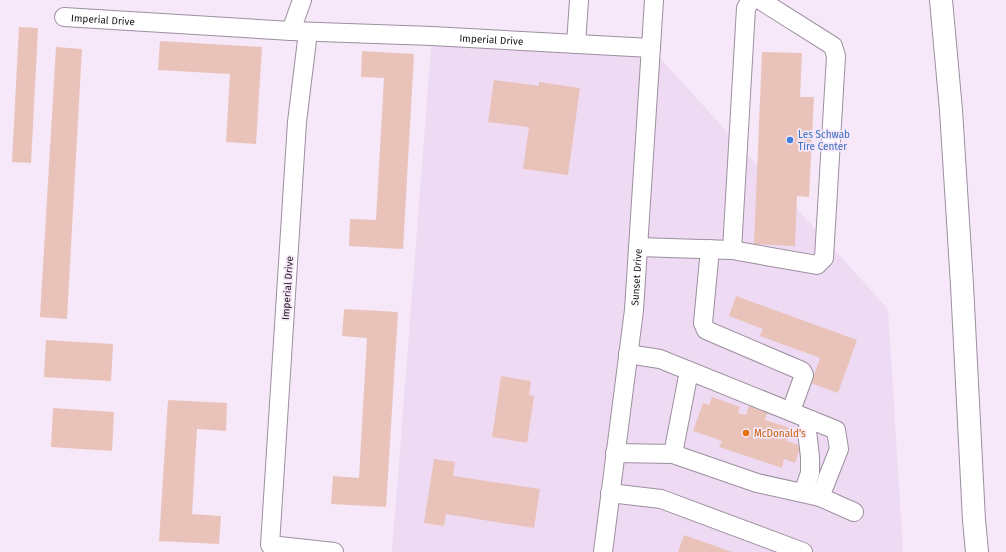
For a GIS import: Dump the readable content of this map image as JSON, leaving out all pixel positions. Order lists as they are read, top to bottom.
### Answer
{
  "streets": {
    "street": ["Imperial Drive", "Sunset Drive"]
  },
  "crossings": [
    ["Imperial Drive", "Sunset Drive"]
  ],
  "places": ["Les Schwab Tire Center", "McDonald's"]
}
